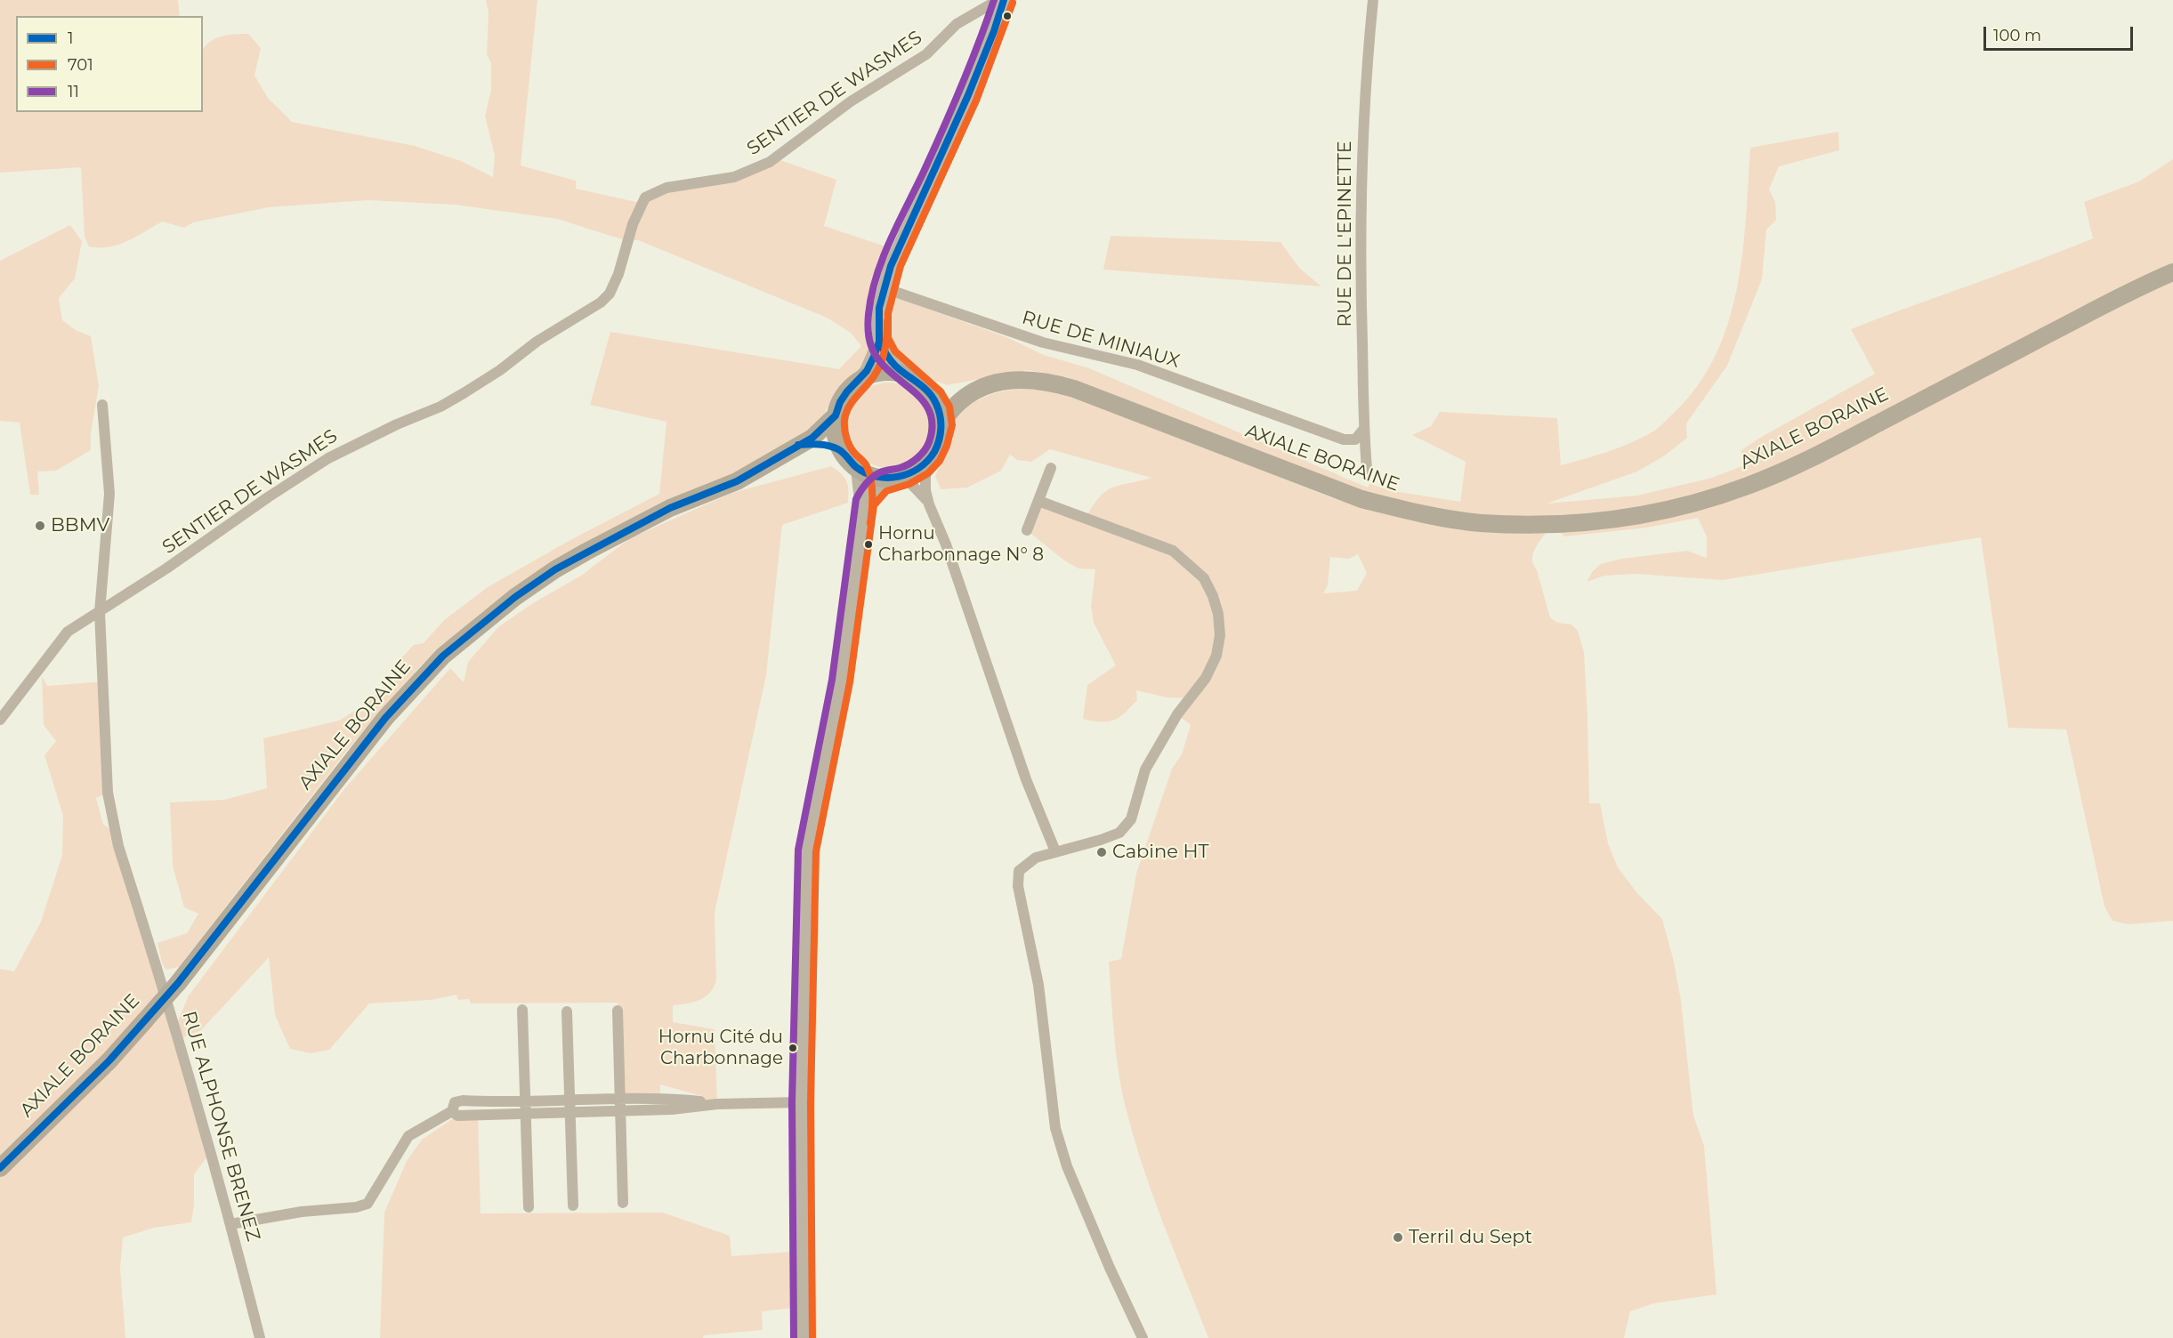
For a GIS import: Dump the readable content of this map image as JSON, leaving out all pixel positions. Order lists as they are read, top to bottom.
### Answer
{
  "streets": {
    "main road": ["AXIALE BORAINE"],
    "street": [
      "SENTIER DE WASMES",
      "RUE DE L'EPINETTE",
      "RUE DE MINIAUX",
      "RUE ALPHONSE BRENEZ"
    ]
  },
  "crossings": [
    ["SENTIER DE WASMES", "RUE ALPHONSE BRENEZ"],
    ["RUE DE L'EPINETTE", "RUE DE MINIAUX"]
  ],
  "places": [
    "BBMV",
    "Hornu Charbonnage N° 8",
    "Cabine HT",
    "Hornu Cité du Charbonnage",
    "Terril du Sept"
  ],
  "lines": ["transit line 1", "transit line 11", "transit line 701"],
  "legend": ["1", "701", "11"],
  "scale_bar": "100 m"
}
